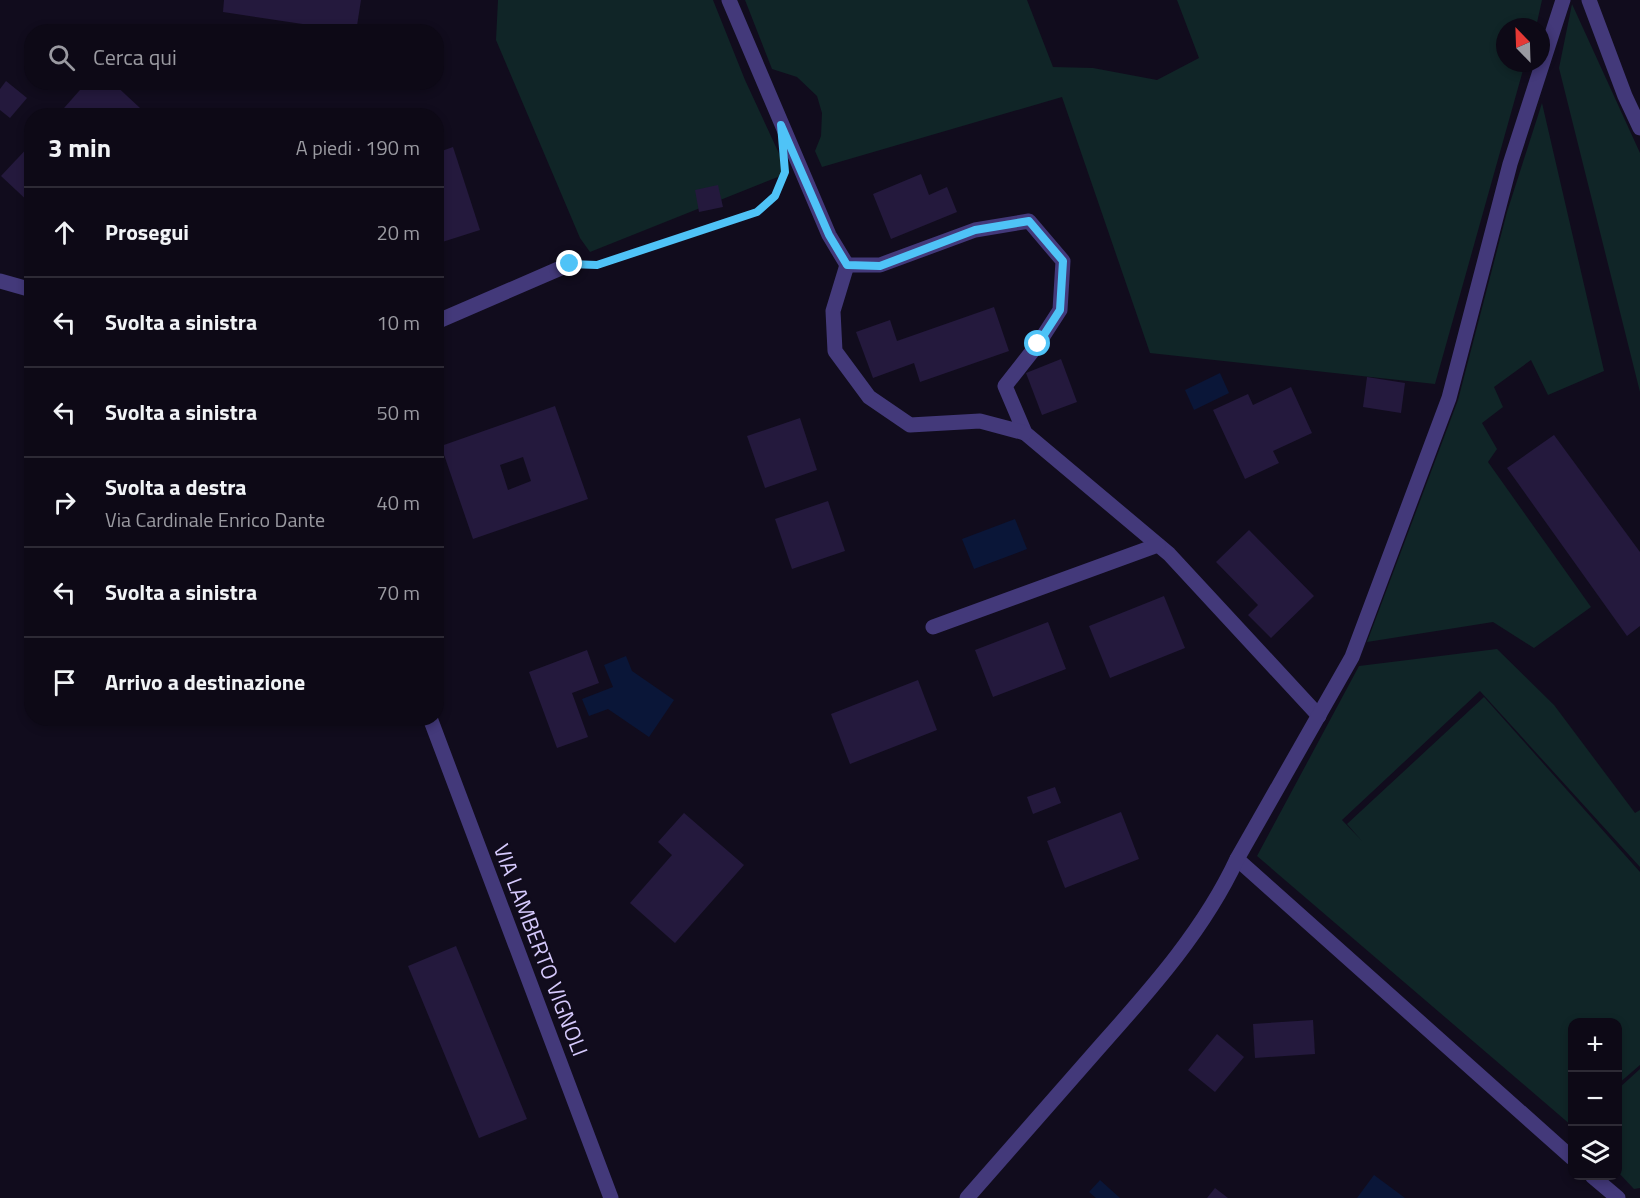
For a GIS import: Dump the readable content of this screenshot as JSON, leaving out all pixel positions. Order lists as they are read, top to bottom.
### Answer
{
  "streets": {
    "street": ["VIA LAMBERTO VIGNOLI"]
  },
  "north": "top left",
  "page": {
    "search": "Cerca qui",
    "heading": ["3 min", "A piedi · 190 m"],
    "list": [
      ["Prosegui", "20 m"],
      ["Svolta a sinistra", "10 m"],
      ["Svolta a sinistra", "50 m"],
      ["Svolta a destra", "Via Cardinale Enrico Dante", "40 m"],
      ["Svolta a sinistra", "70 m"],
      "Arrivo a destinazione"
    ],
    "map_buttons": ["+", "−"]
  }
}
